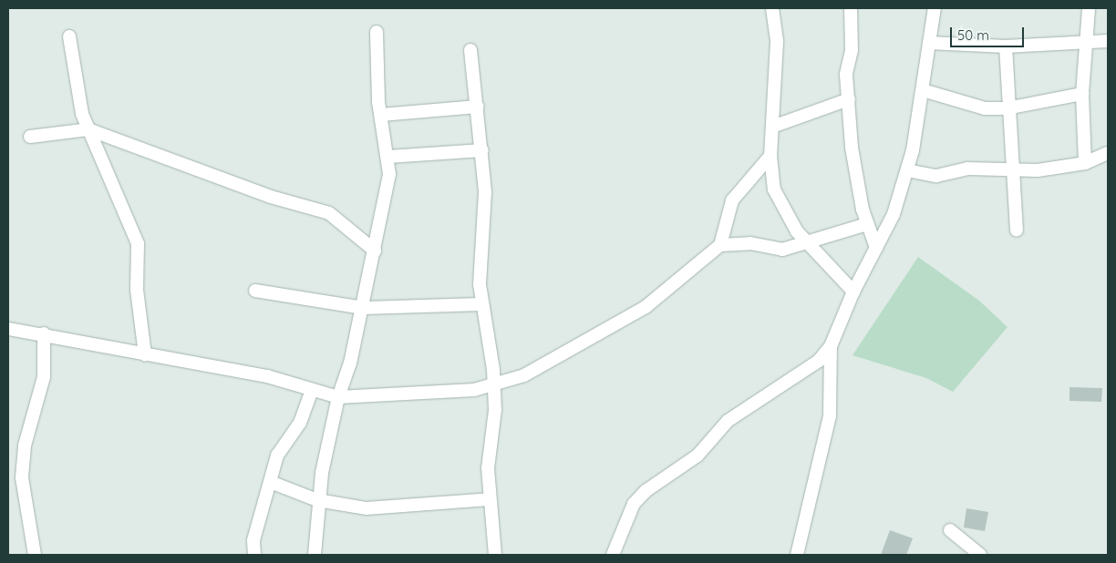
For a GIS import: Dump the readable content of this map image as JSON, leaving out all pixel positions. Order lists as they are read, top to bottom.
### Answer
{
  "scale_bar": "50 m"
}
